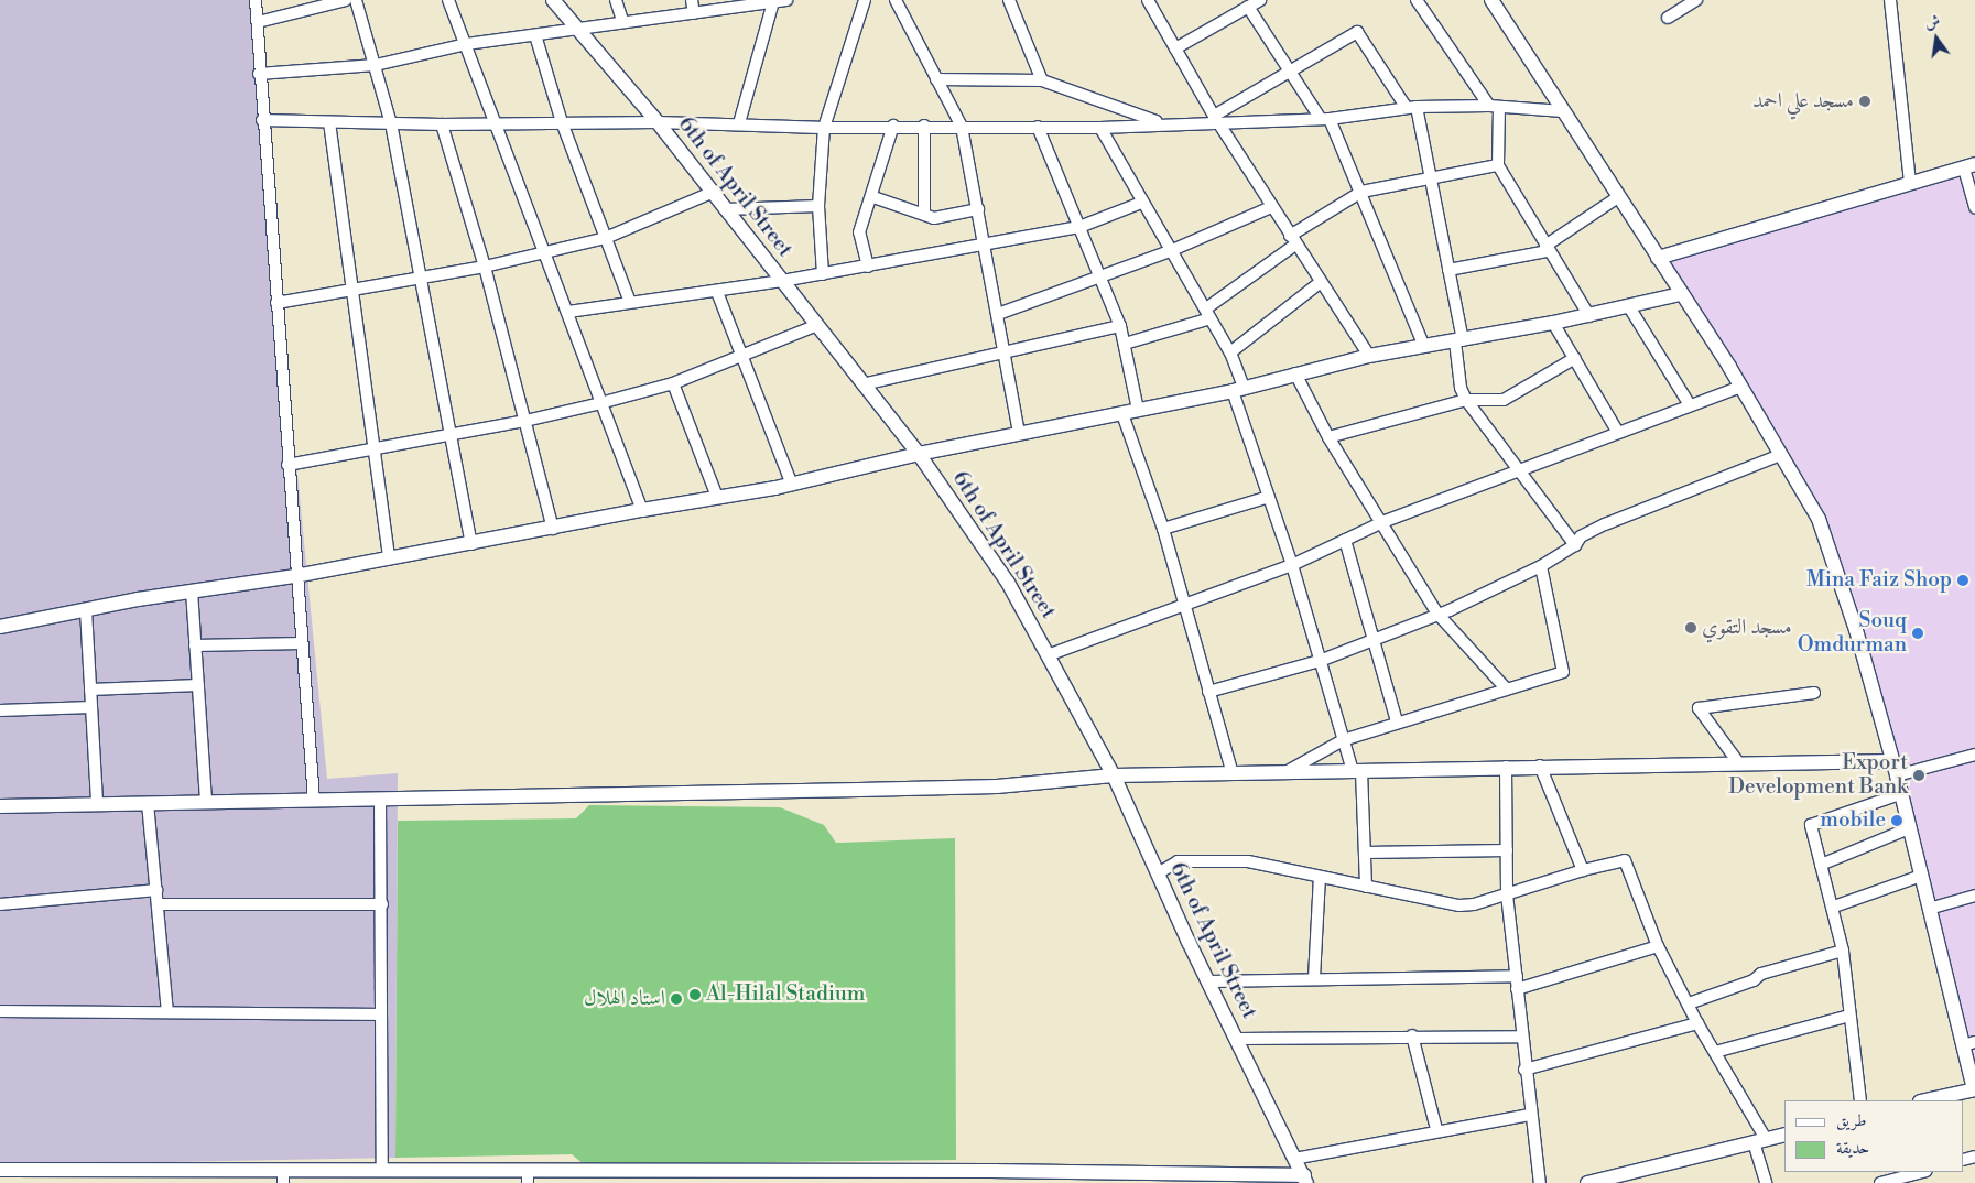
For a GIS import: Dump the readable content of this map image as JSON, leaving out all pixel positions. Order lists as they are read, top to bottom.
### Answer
{
  "streets": {
    "street": ["6th of April Street"]
  },
  "places": [
    "مسجد علي احمد",
    "Mina Faiz Shop",
    "مسجد التقوي",
    "Souq Omdurman",
    "Export Development Bank",
    "mobile",
    "Al-Hilal Stadium",
    "استاد الهلال"
  ],
  "legend": ["طريق", "حديقة"],
  "north": "top"
}
